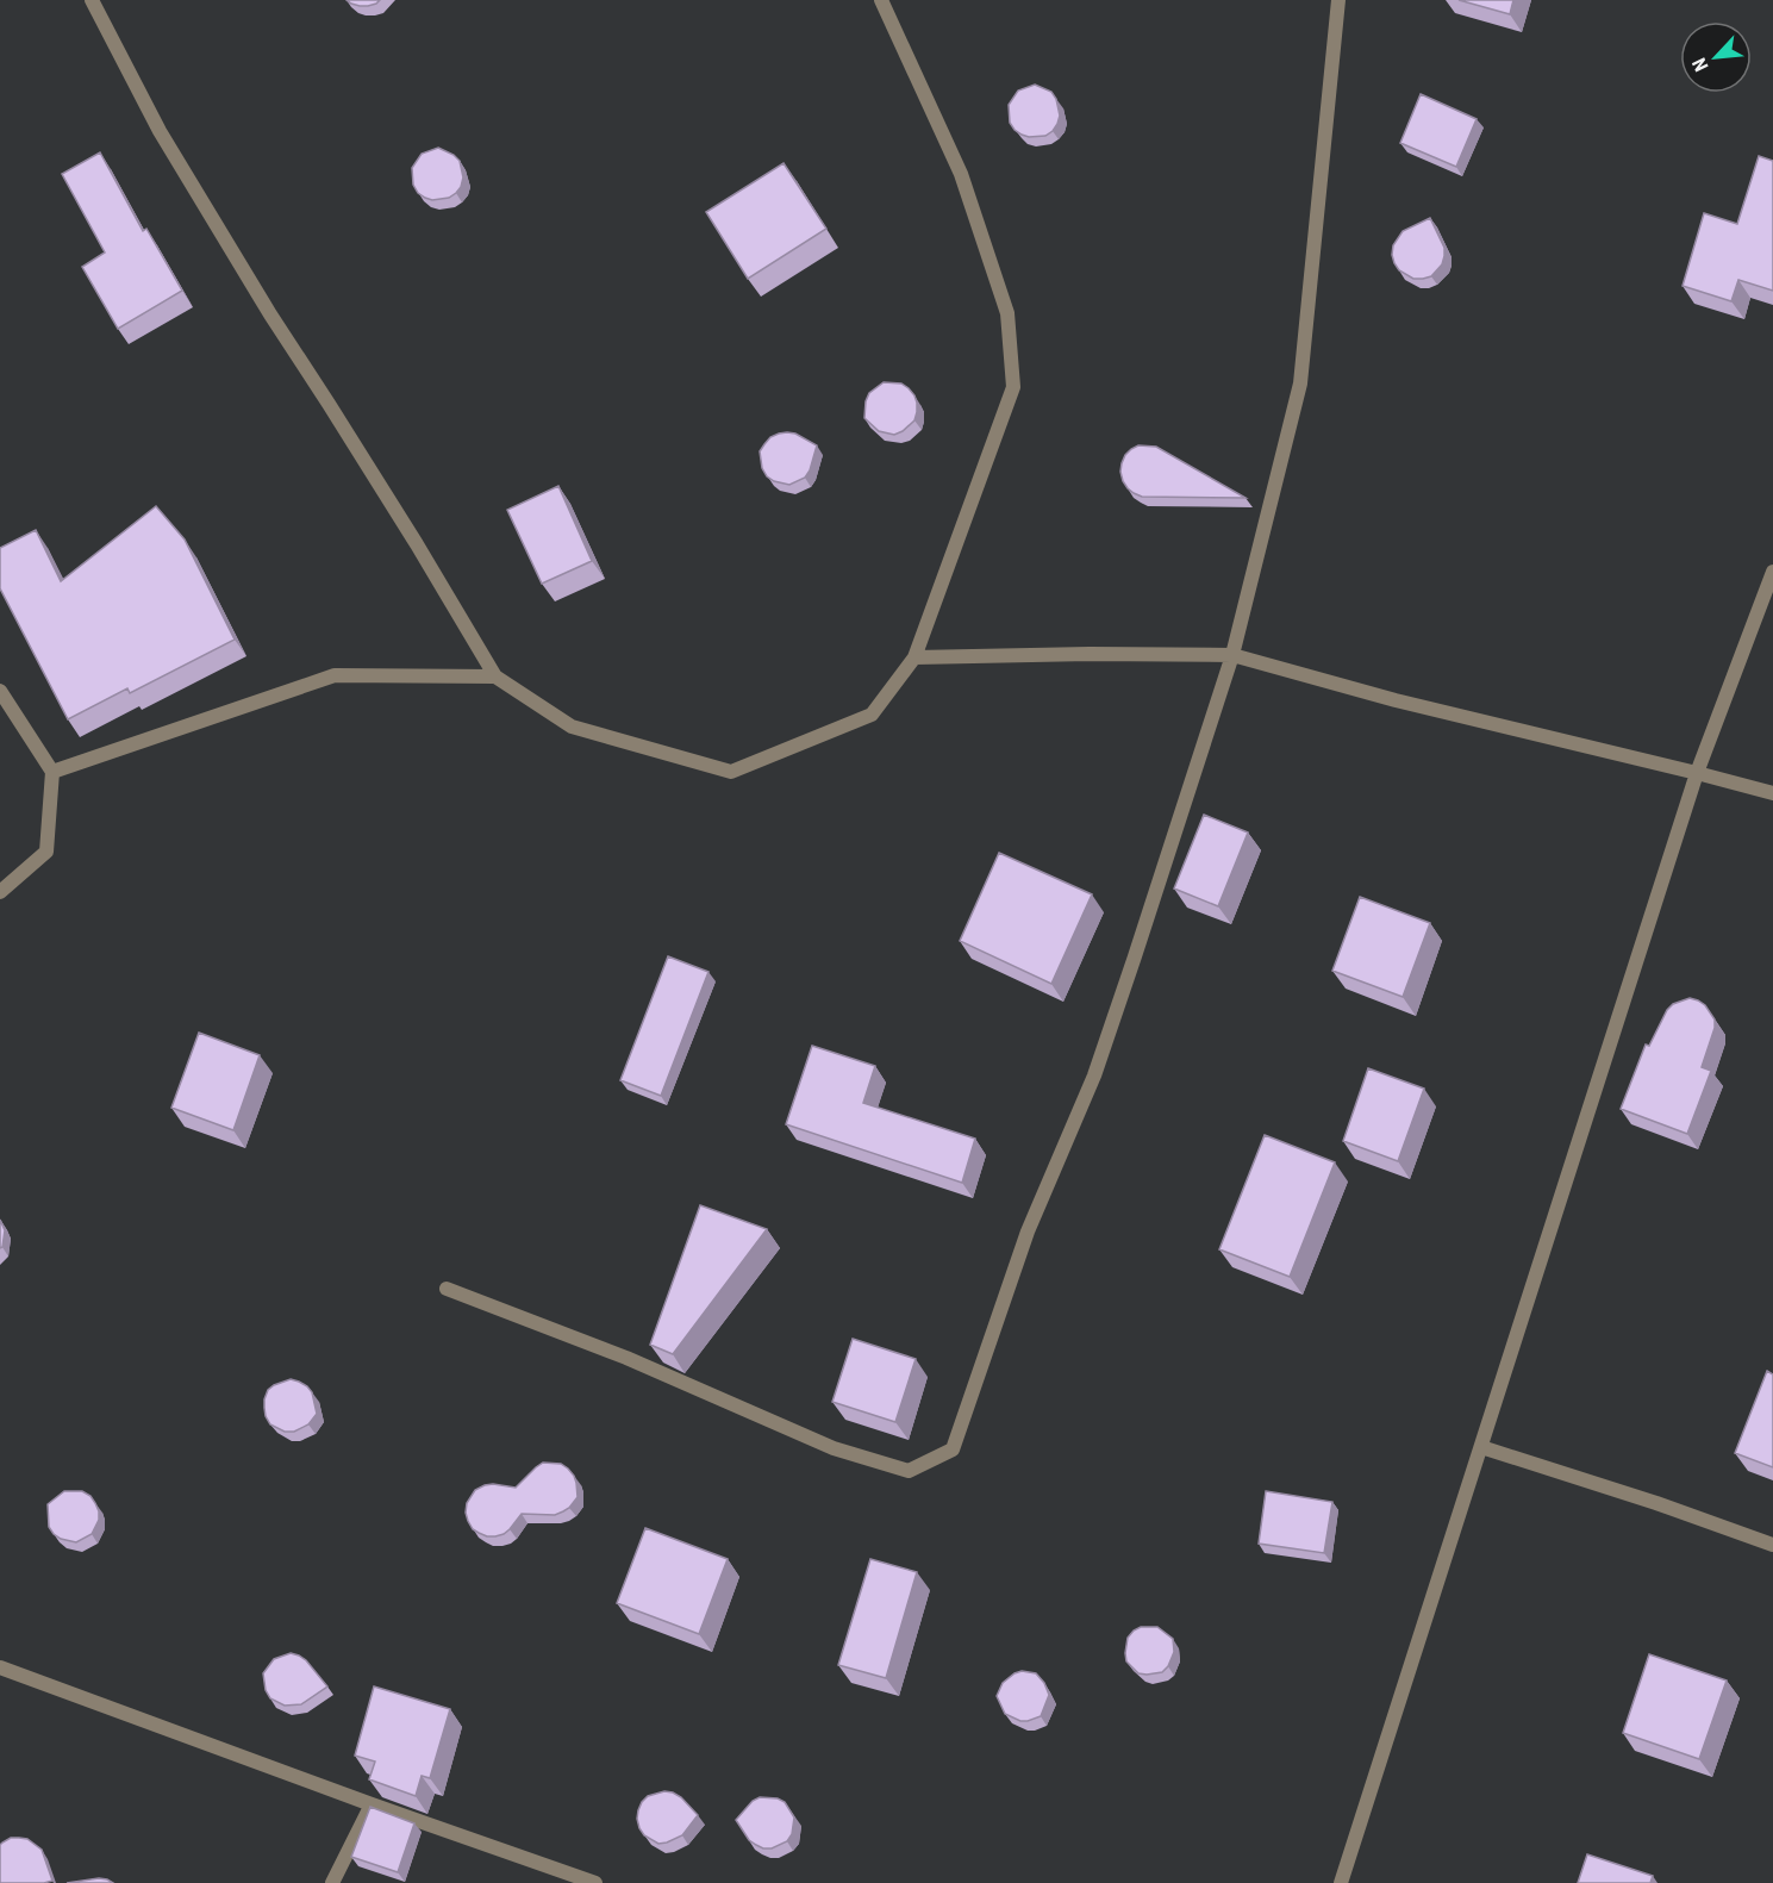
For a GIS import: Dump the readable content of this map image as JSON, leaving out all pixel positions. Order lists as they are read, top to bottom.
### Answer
{
  "north": "bottom left"
}
